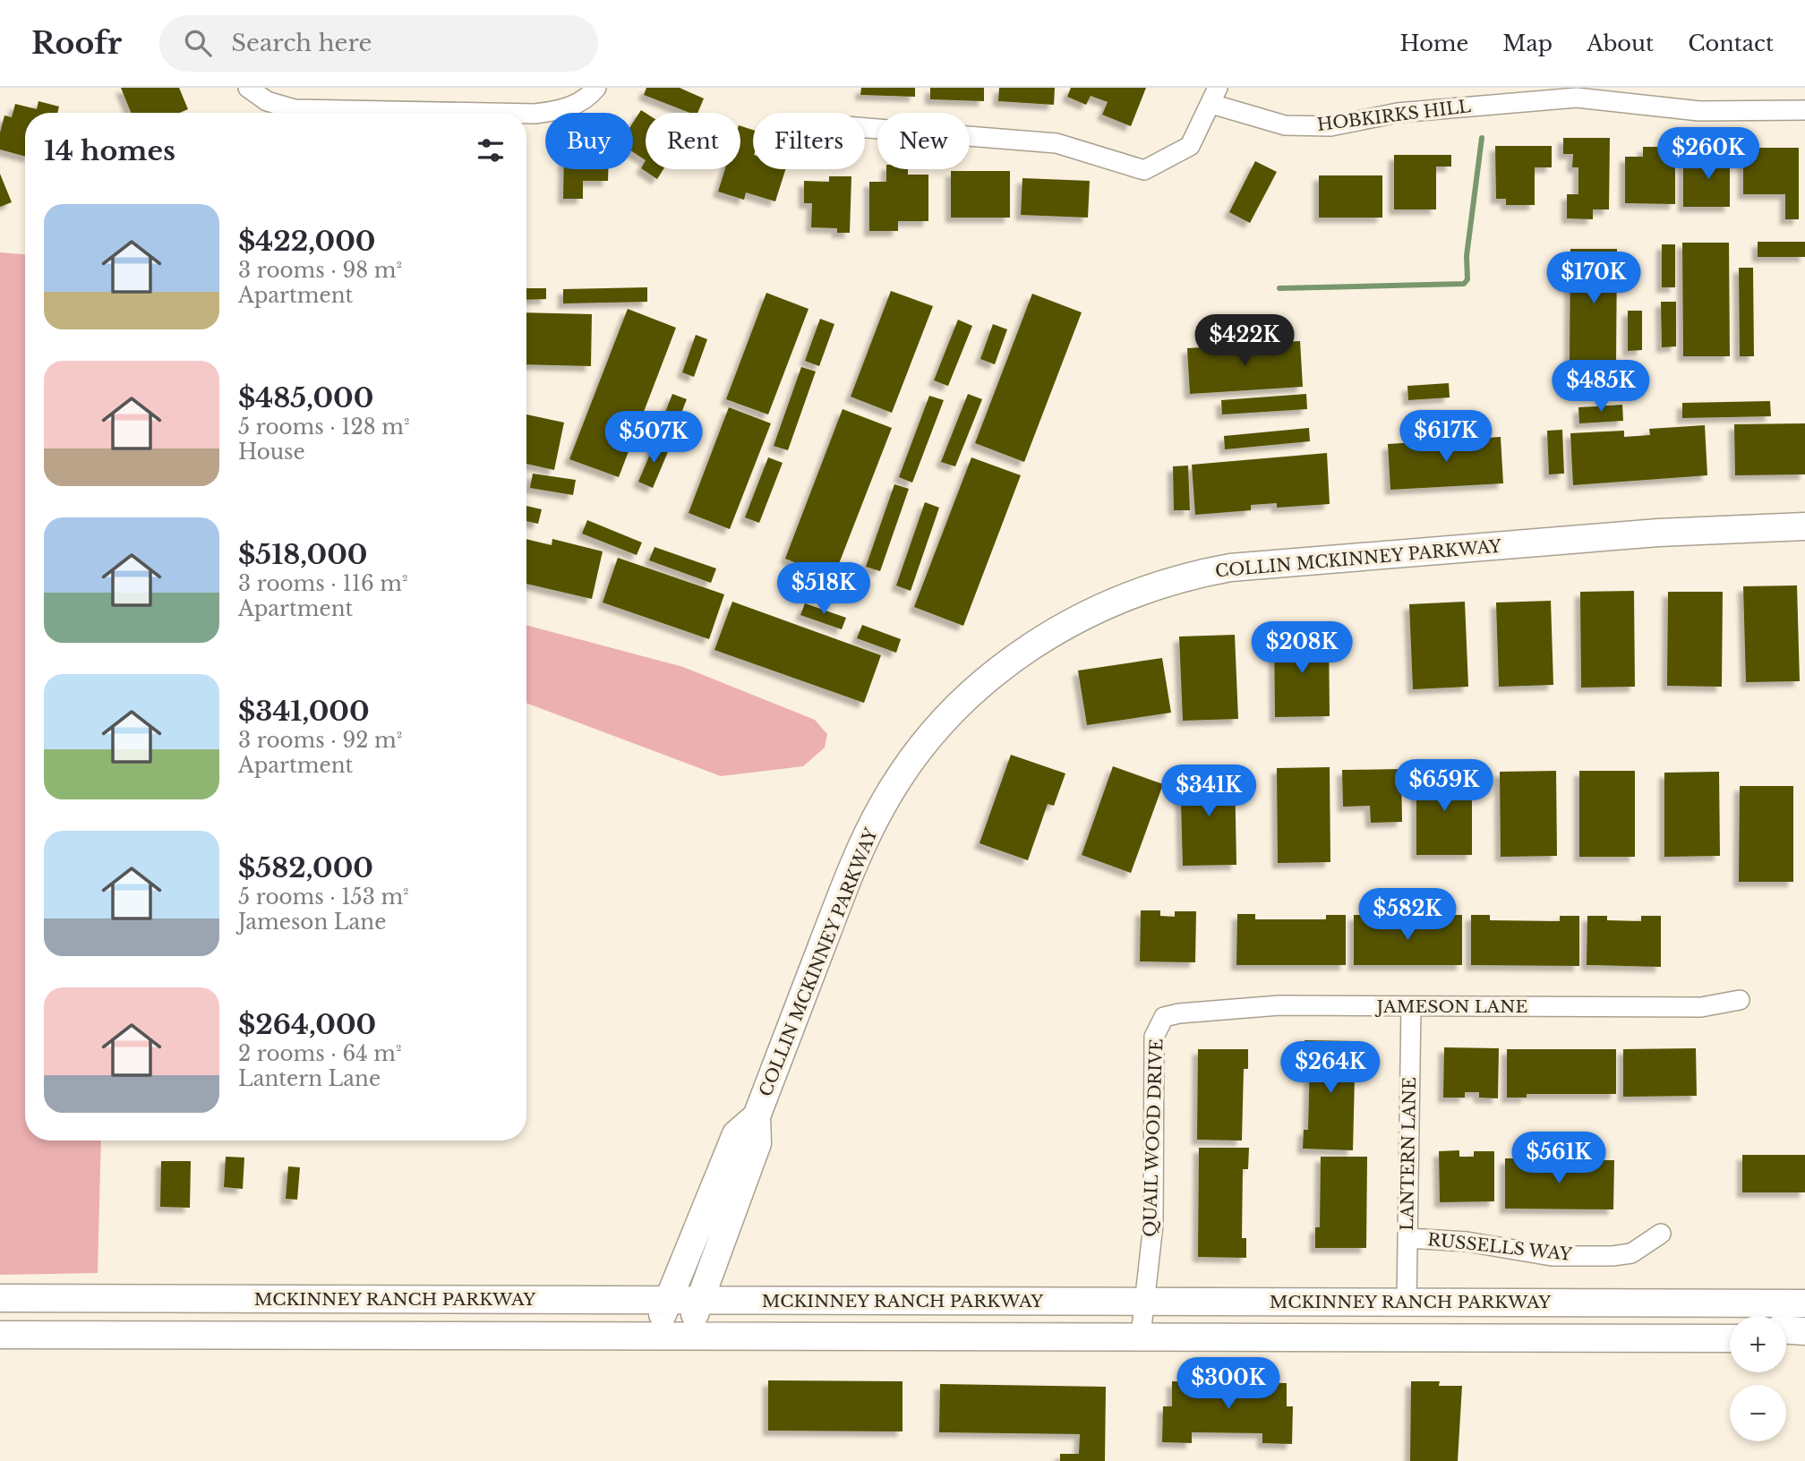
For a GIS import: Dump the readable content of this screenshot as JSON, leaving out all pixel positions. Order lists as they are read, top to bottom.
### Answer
{
  "streets": {
    "main road": ["COLLIN MCKINNEY PARKWAY", "MCKINNEY RANCH PARKWAY"],
    "street": [
      "HOBKIRKS HILL",
      "JAMESON LANE",
      "QUAIL WOOD DRIVE",
      "LANTERN LANE",
      "RUSSELLS WAY"
    ]
  },
  "crossings": [
    ["COLLIN MCKINNEY PARKWAY", "MCKINNEY RANCH PARKWAY"],
    ["JAMESON LANE", "QUAIL WOOD DRIVE"],
    ["JAMESON LANE", "LANTERN LANE"],
    ["QUAIL WOOD DRIVE", "MCKINNEY RANCH PARKWAY"],
    ["LANTERN LANE", "RUSSELLS WAY"],
    ["LANTERN LANE", "MCKINNEY RANCH PARKWAY"]
  ],
  "page": {
    "header": "Roofr",
    "search": "Search here",
    "nav": [
      "Home",
      "Map",
      "About",
      "Contact"
    ],
    "chip": [
      "Buy",
      "Rent",
      "Filters",
      "New"
    ],
    "heading": "14 homes",
    "price": [
      "$260K",
      "$170K",
      "$422K",
      "$485K",
      "$617K",
      "$507K",
      "$518K",
      "$208K",
      "$659K",
      "$341K",
      "$582K",
      "$264K",
      "$561K",
      "$300K"
    ],
    "list": [
      {
        "name": "$422,000",
        "note": "3 rooms · 98 m² · Apartment"
      },
      {
        "name": "$485,000",
        "note": "5 rooms · 128 m² · House"
      },
      {
        "name": "$518,000",
        "note": "3 rooms · 116 m² · Apartment"
      },
      {
        "name": "$341,000",
        "note": "3 rooms · 92 m² · Apartment"
      },
      {
        "name": "$582,000",
        "note": "5 rooms · 153 m² · Jameson Lane"
      },
      {
        "name": "$264,000",
        "note": "2 rooms · 64 m² · Lantern Lane"
      }
    ],
    "map_buttons": ["+", "−"]
  }
}
